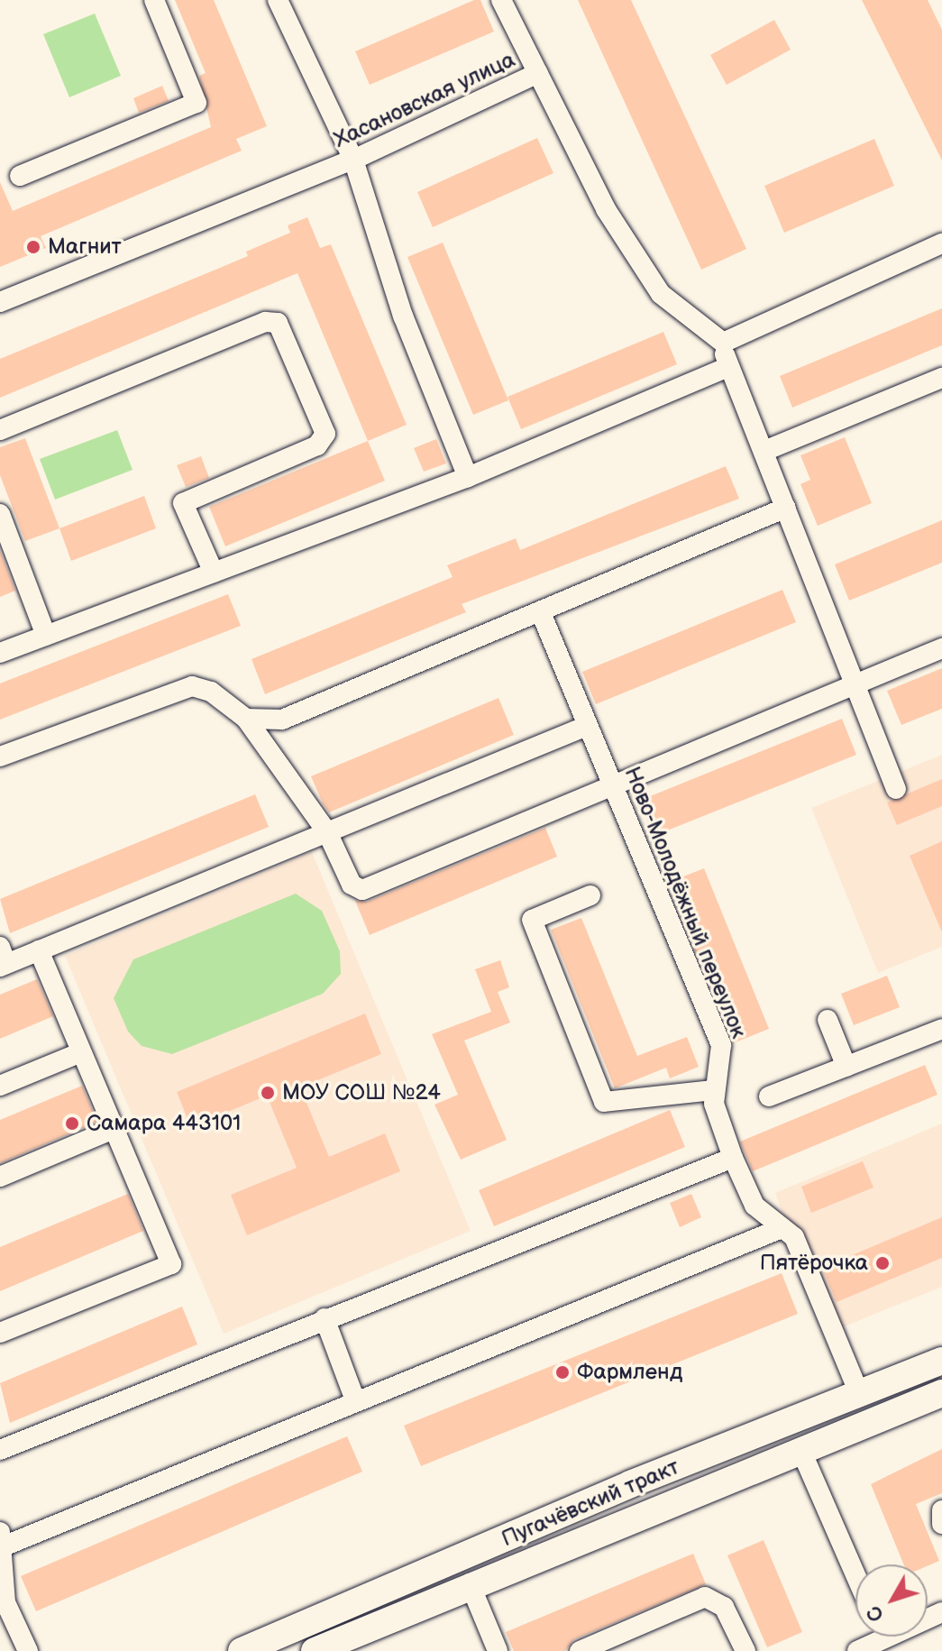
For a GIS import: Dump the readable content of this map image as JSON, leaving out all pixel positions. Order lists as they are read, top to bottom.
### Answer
{
  "streets": {
    "main road": ["Пугачёвский тракт"],
    "street": ["Хасановская улица", "Ново-Молодёжный переулок"]
  },
  "crossings": [
    ["Ново-Молодёжный переулок", "Пугачёвский тракт"]
  ],
  "places": [
    "Магнит",
    "МОУ СОШ №24",
    "Самара 443101",
    "Пятёрочка",
    "Фармленд"
  ],
  "north": "bottom left"
}
